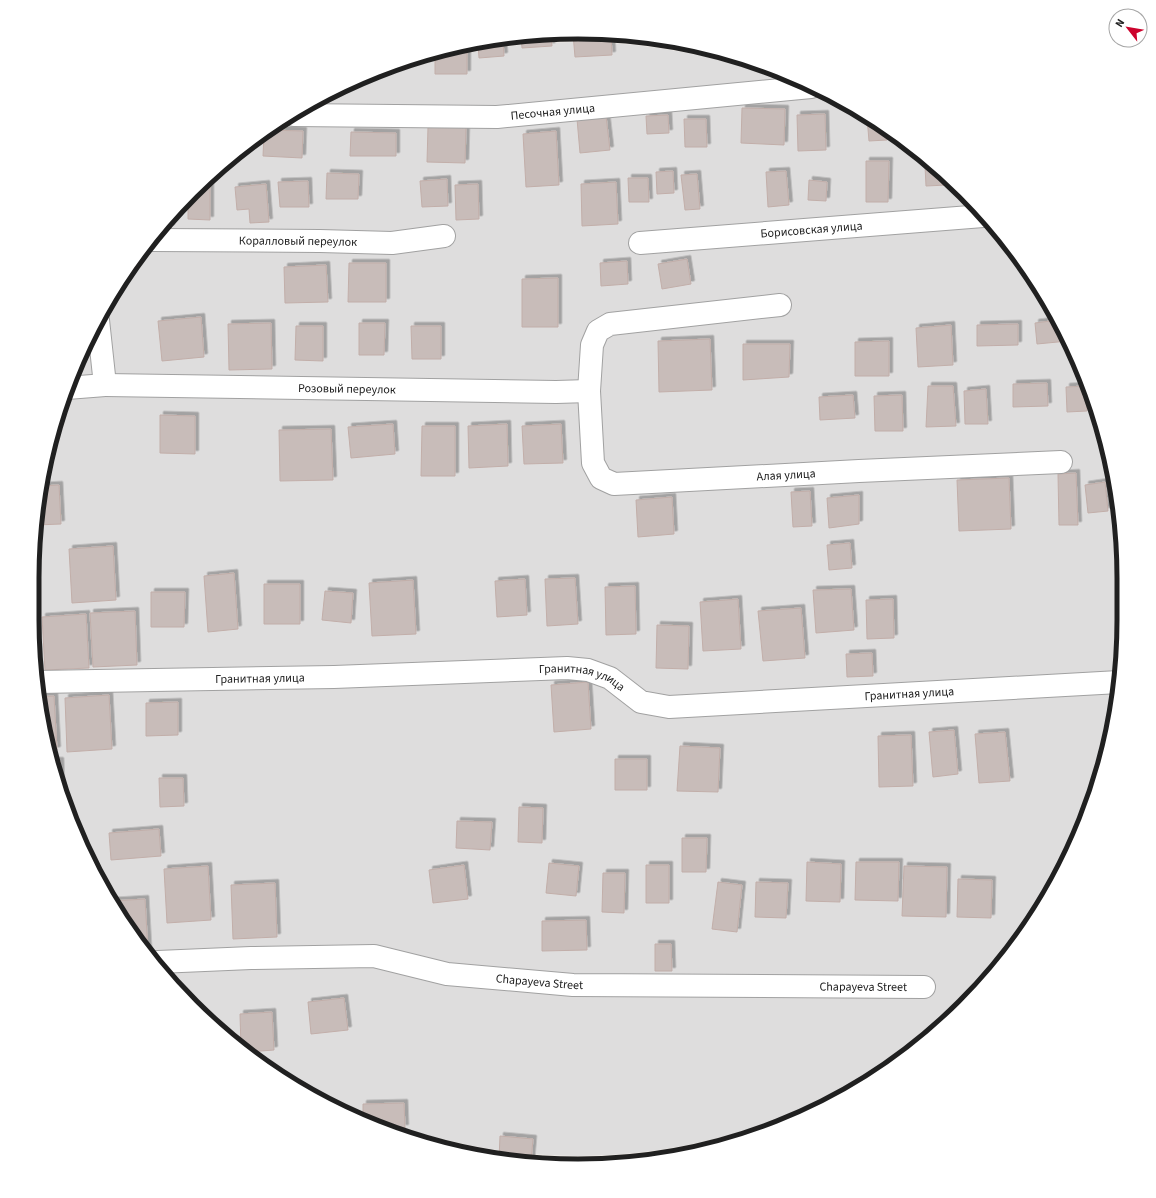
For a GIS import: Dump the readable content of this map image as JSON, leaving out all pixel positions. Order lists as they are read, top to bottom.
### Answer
{
  "streets": {
    "street": [
      "Песочная улица",
      "Борисовская улица",
      "Коралловый переулок",
      "Розовый переулок",
      "Алая улица",
      "Гранитная улица",
      "Chapayeva Street"
    ]
  },
  "crossings": [
    ["Розовый переулок", "Алая улица"]
  ],
  "north": "top left"
}
